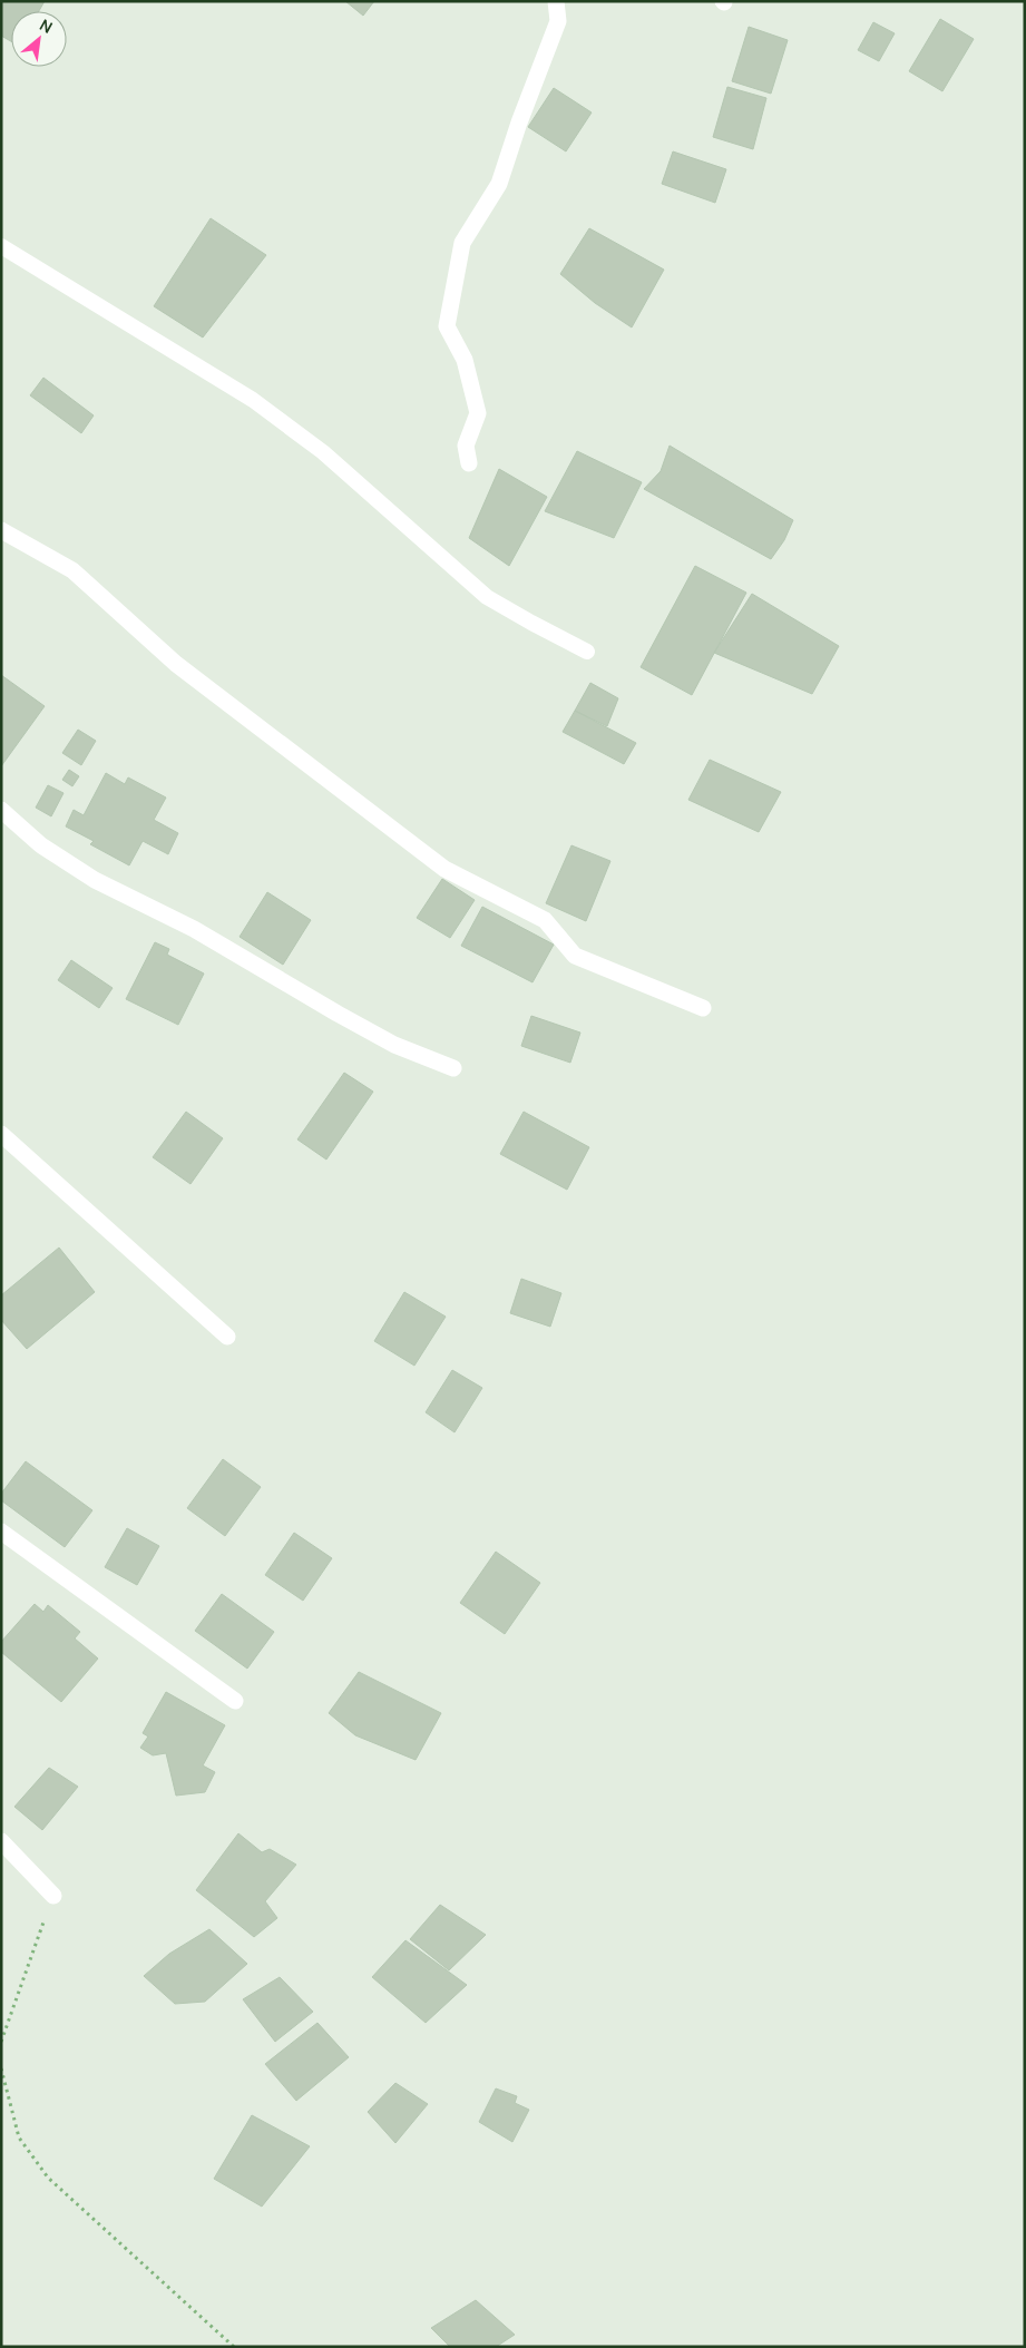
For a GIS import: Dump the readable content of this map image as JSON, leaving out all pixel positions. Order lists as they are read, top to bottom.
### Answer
{
  "north": "top right"
}
